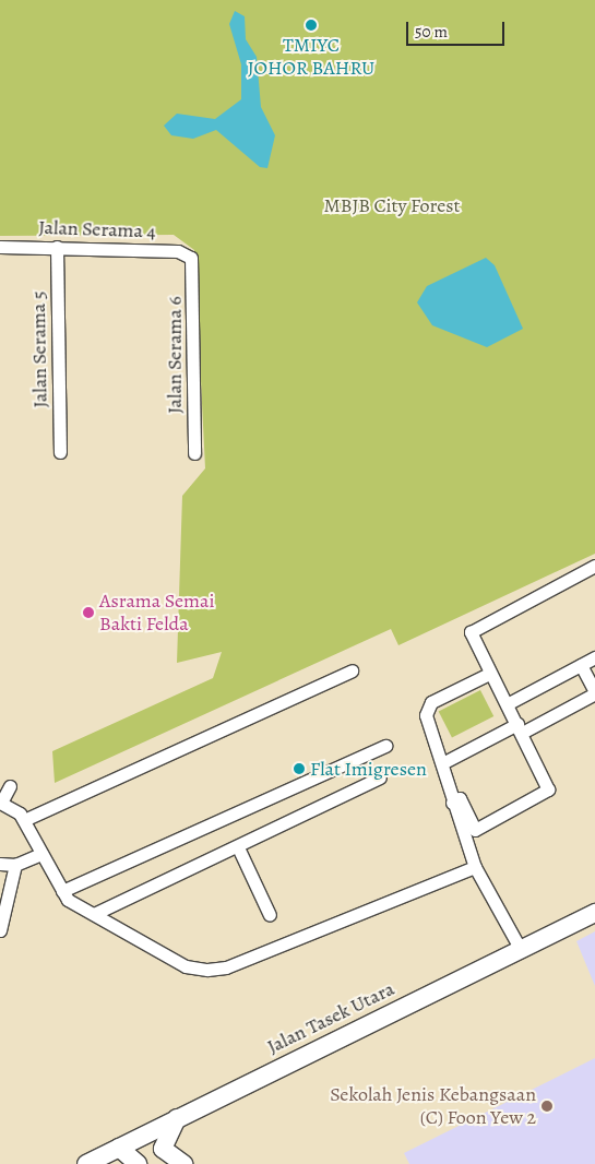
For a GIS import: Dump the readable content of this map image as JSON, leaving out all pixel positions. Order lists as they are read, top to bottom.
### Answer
{
  "streets": {
    "street": [
      "Jalan Serama 4",
      "Jalan Serama 5",
      "Jalan Serama 6",
      "Jalan Tasek Utara"
    ]
  },
  "crossings": [
    ["Jalan Serama 4", "Jalan Serama 5"],
    ["Jalan Serama 4", "Jalan Serama 6"]
  ],
  "parks": ["MBJB City Forest"],
  "places": [
    "TMIYC JOHOR BAHRU",
    "Asrama Semai Bakti Felda",
    "Flat Imigresen",
    "Sekolah Jenis Kebangsaan (C) Foon Yew 2"
  ],
  "scale_bar": "50 m"
}
